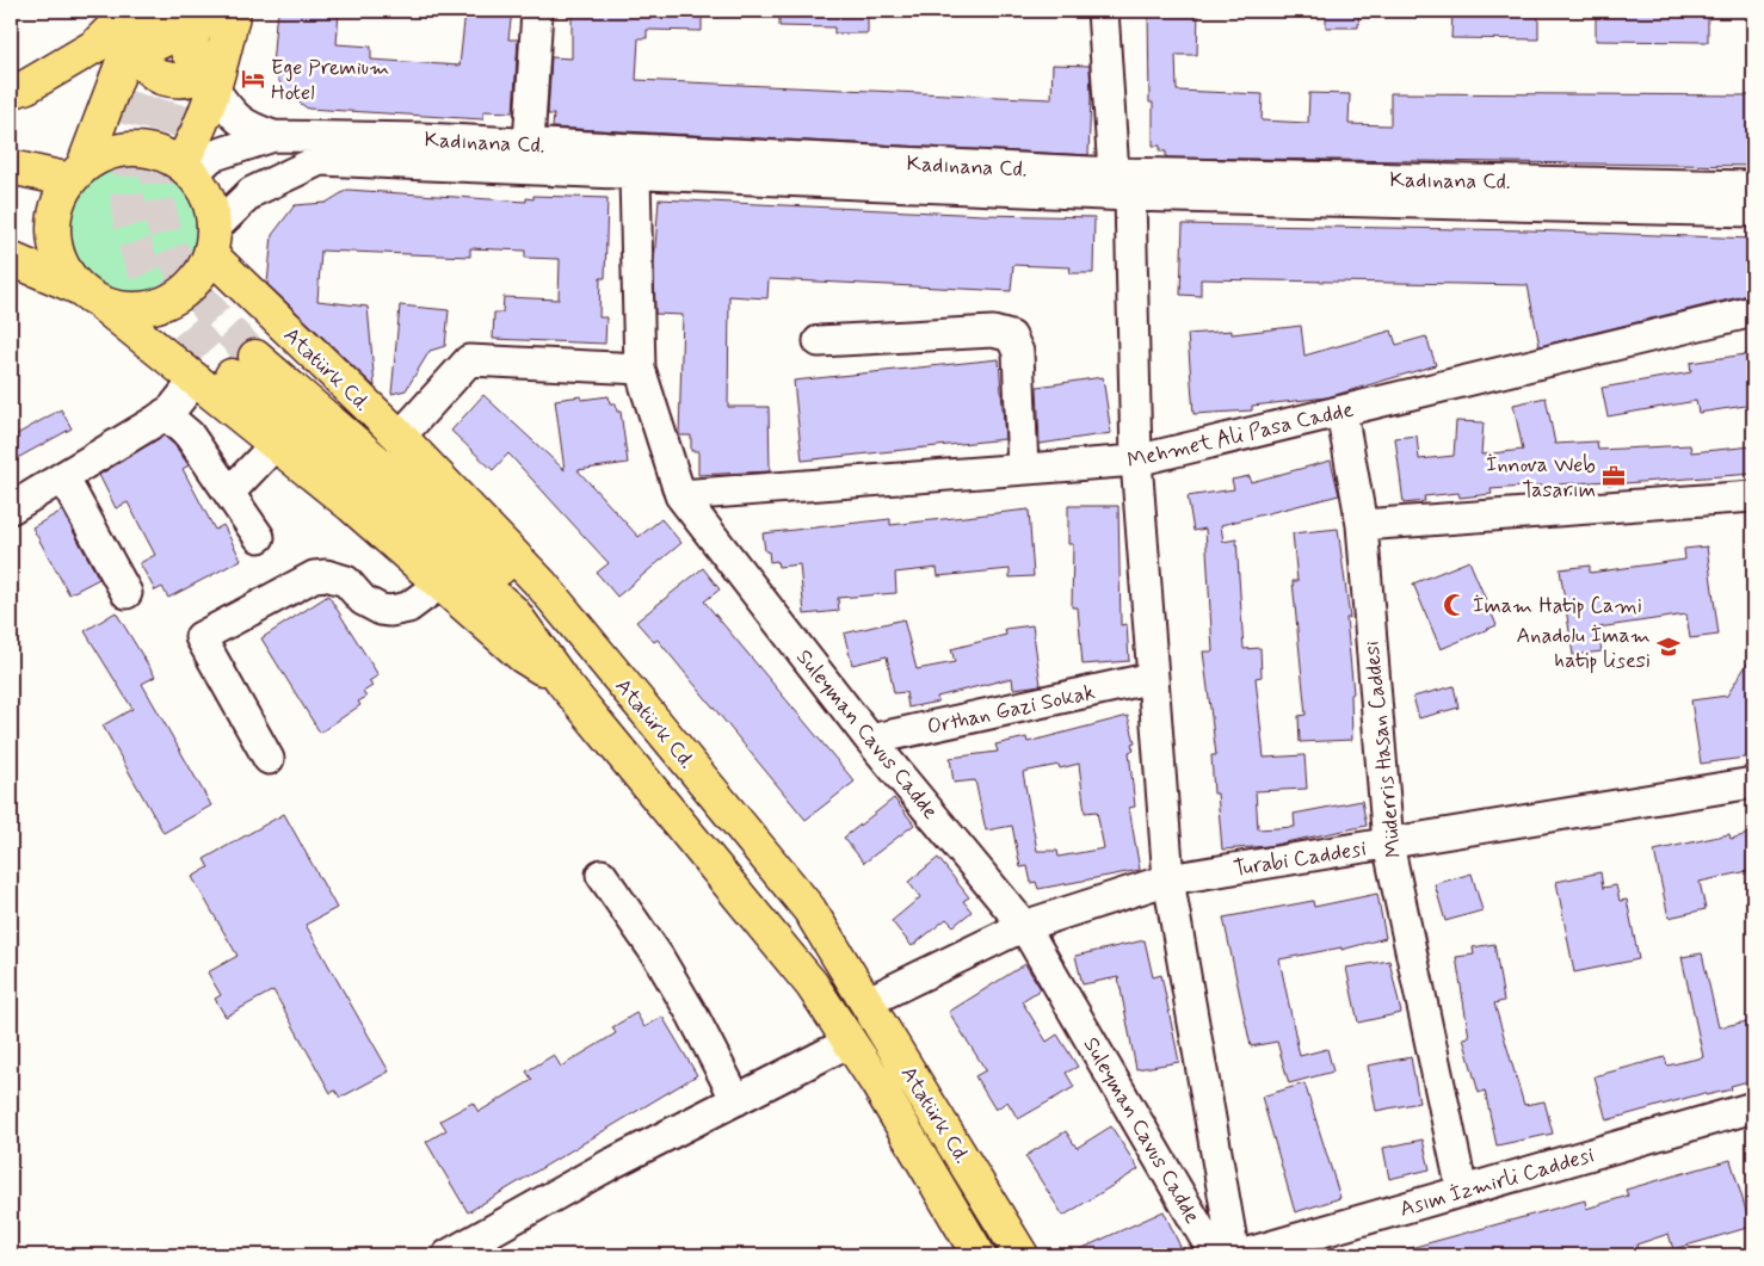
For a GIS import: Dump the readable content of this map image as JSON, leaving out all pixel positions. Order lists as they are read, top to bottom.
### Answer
{
  "streets": {
    "main road": ["Atatürk Cd."],
    "street": [
      "Kadınana Cd.",
      "Mehmet Ali Pasa Cadde",
      "Orthan Gazi Sokak",
      "Suleyman Cavus Cadde",
      "Müderris Hasan Caddesi",
      "Turabi Caddesi",
      "Asım İzmirli Caddesi"
    ]
  },
  "crossings": [
    ["Kadınana Cd.", "Atatürk Cd."],
    ["Kadınana Cd.", "Suleyman Cavus Cadde"],
    ["Atatürk Cd.", "Turabi Caddesi"],
    ["Mehmet Ali Pasa Cadde", "Suleyman Cavus Cadde"],
    ["Mehmet Ali Pasa Cadde", "Müderris Hasan Caddesi"],
    ["Orthan Gazi Sokak", "Suleyman Cavus Cadde"],
    ["Suleyman Cavus Cadde", "Turabi Caddesi"],
    ["Müderris Hasan Caddesi", "Turabi Caddesi"],
    ["Müderris Hasan Caddesi", "Asım İzmirli Caddesi"]
  ],
  "places": {
    "hotel": ["Ege Premium Hotel"],
    "office": ["İnnova Web Tasarım"],
    "mosque": ["İmam Hatip Cami"],
    "school or university": ["Anadolu İmam hatip lisesi"]
  }
}
